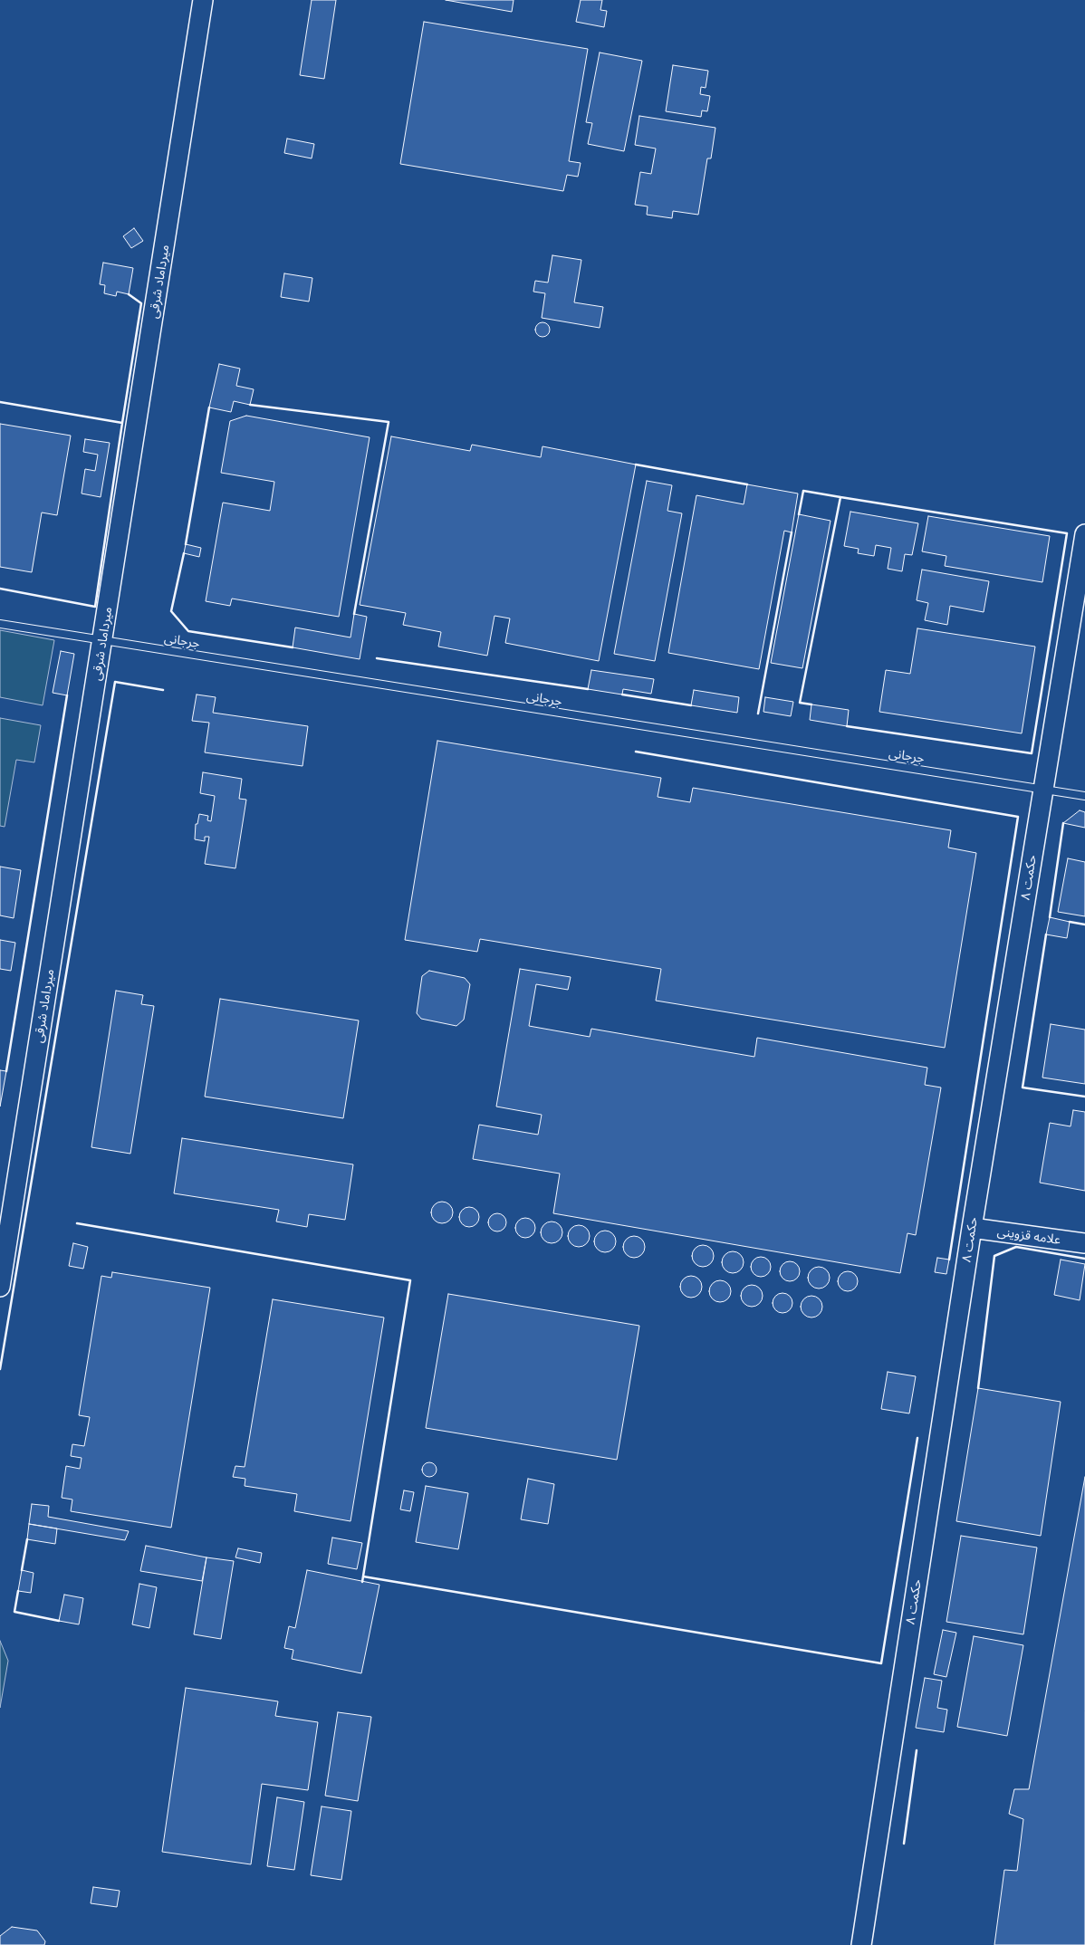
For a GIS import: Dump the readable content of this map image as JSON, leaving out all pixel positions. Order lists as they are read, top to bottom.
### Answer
{
  "streets": {
    "street": ["میرداماد شرقی", "حکمت ۸", "علامه قزوینی"],
    "lane": ["جرجانی"]
  },
  "crossings": [
    ["میرداماد شرقی", "جرجانی"],
    ["جرجانی", "حکمت ۸"],
    ["حکمت ۸", "علامه قزوینی"]
  ]
}
